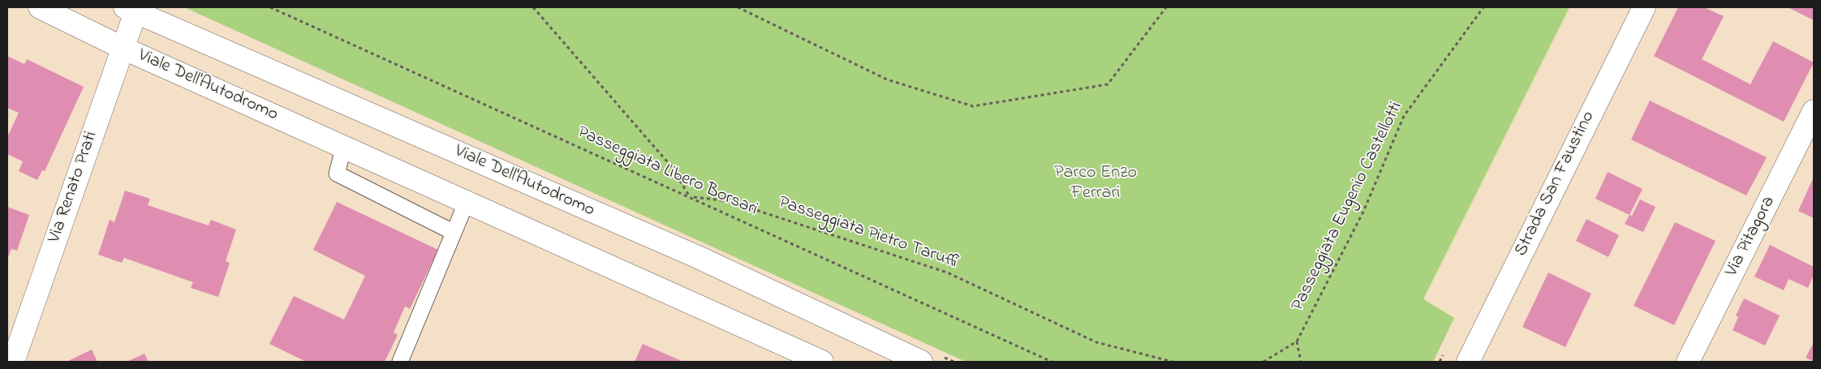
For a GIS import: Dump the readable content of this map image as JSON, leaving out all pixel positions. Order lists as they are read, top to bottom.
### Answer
{
  "streets": {
    "street": [
      "Viale Dell'Autodromo",
      "Strada San Faustino",
      "Via Renato Prati",
      "Via Pitagora"
    ],
    "path": ["Passeggiata Libero Borsari", "Passeggiata Eugenio Castellotti", "Passeggiata Pietro Taruffi"]
  },
  "crossings": [
    ["Viale Dell'Autodromo", "Via Renato Prati"],
    ["Passeggiata Libero Borsari", "Passeggiata Pietro Taruffi"]
  ],
  "parks": ["Parco Enzo Ferrari"]
}
